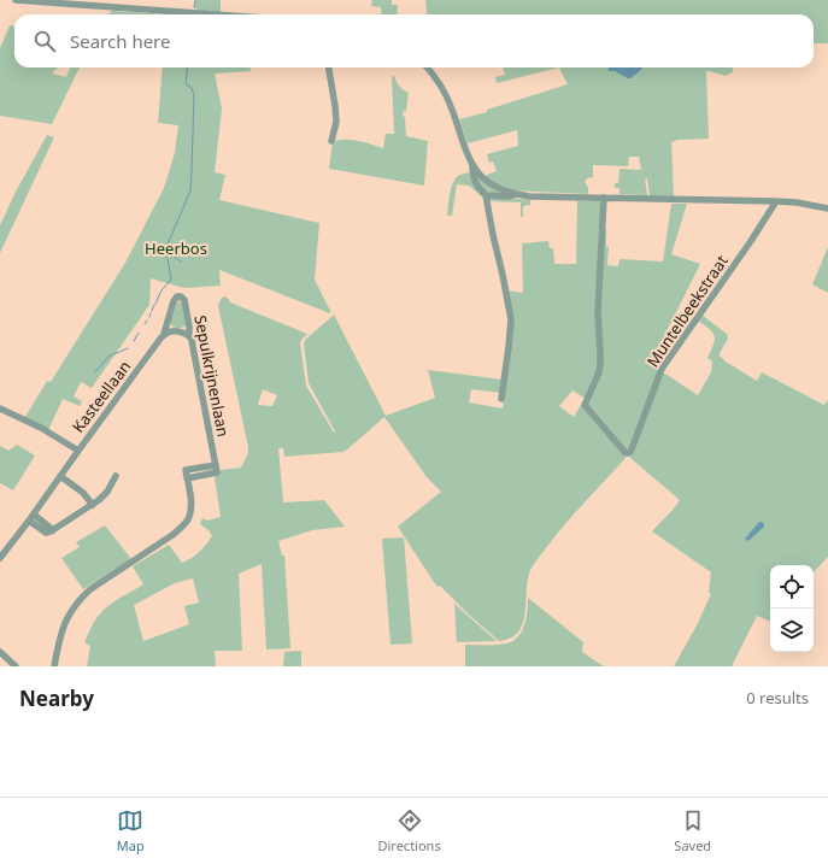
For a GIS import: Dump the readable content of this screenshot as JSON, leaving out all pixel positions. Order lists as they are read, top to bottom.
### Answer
{
  "streets": {
    "street": ["Muntelbeekstraat", "Sepulkrijnenlaan", "Kasteellaan"]
  },
  "crossings": [
    ["Sepulkrijnenlaan", "Kasteellaan"]
  ],
  "parks": ["Heerbos"],
  "page": {
    "search": "Search here",
    "heading": ["Nearby", "0 results"],
    "nav": ["Map", "Directions", "Saved"]
  }
}
